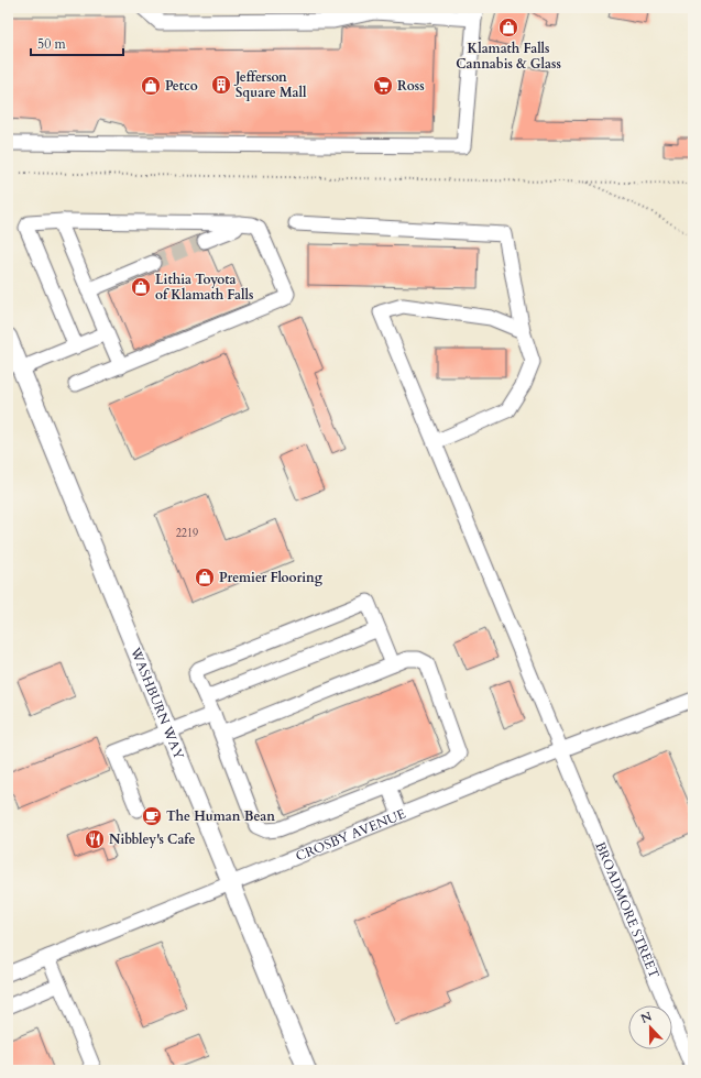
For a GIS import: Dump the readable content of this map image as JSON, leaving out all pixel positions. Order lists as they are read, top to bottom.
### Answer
{
  "streets": {
    "main road": ["WASHBURN WAY"],
    "street": ["CROSBY AVENUE", "BROADMORE STREET"]
  },
  "crossings": [
    ["WASHBURN WAY", "CROSBY AVENUE"],
    ["CROSBY AVENUE", "BROADMORE STREET"]
  ],
  "places": {
    "shop": [
      "Klamath Falls Cannabis & Glass",
      "Petco",
      "Lithia Toyota of Klamath Falls",
      "Premier Flooring"
    ],
    "building": ["Jefferson Square Mall"],
    "supermarket": ["Ross"],
    "cafe": ["The Human Bean"],
    "restaurant": ["Nibbley's Cafe"]
  },
  "house_numbers": ["2219"],
  "scale_bar": "50 m",
  "north": "top"
}
